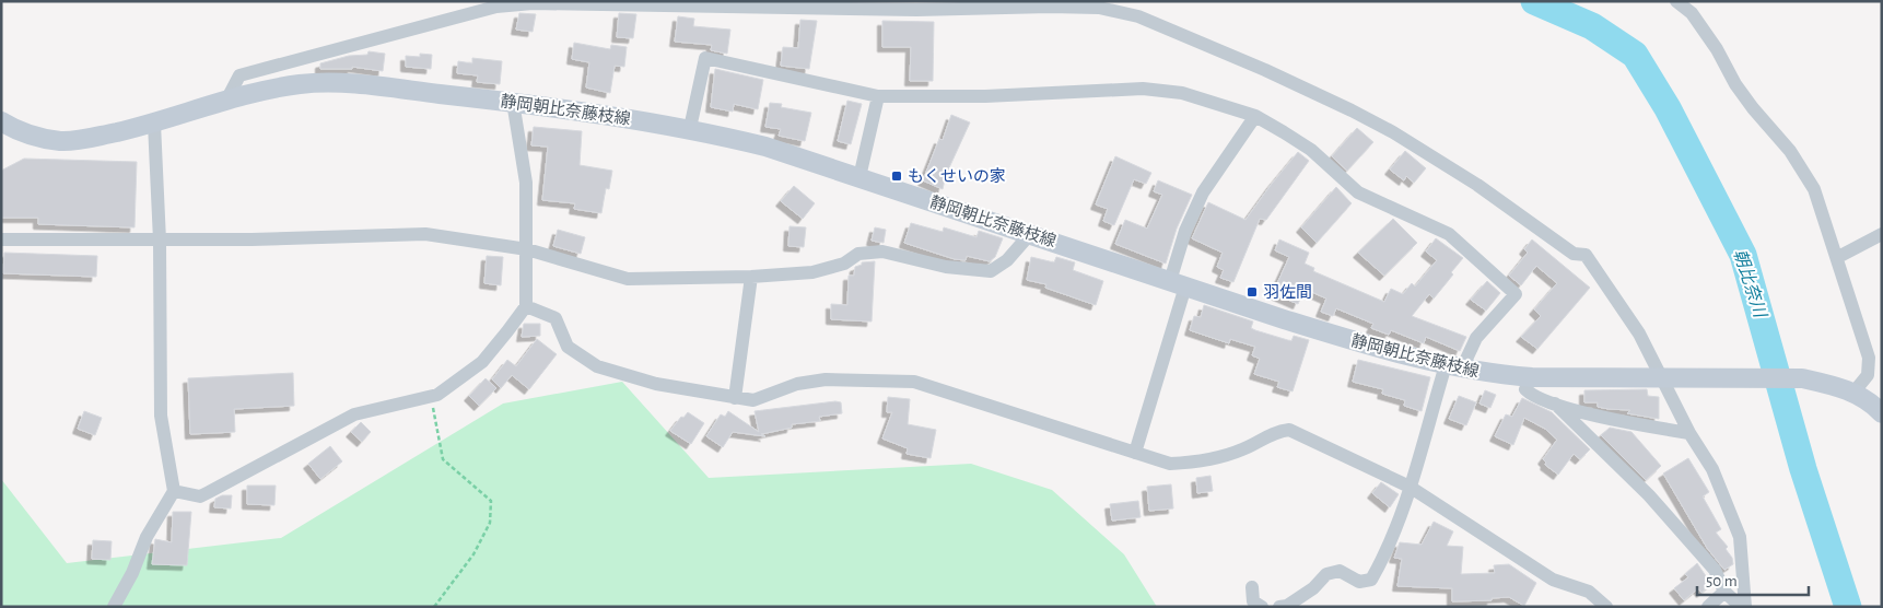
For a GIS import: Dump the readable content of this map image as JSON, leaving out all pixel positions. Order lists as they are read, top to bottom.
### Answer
{
  "streets": {
    "main road": ["静岡朝比奈藤枝線"]
  },
  "water": ["朝比奈川"],
  "places": {
    "transit": ["もくせいの家", "羽佐間"]
  },
  "scale_bar": "50 m"
}
